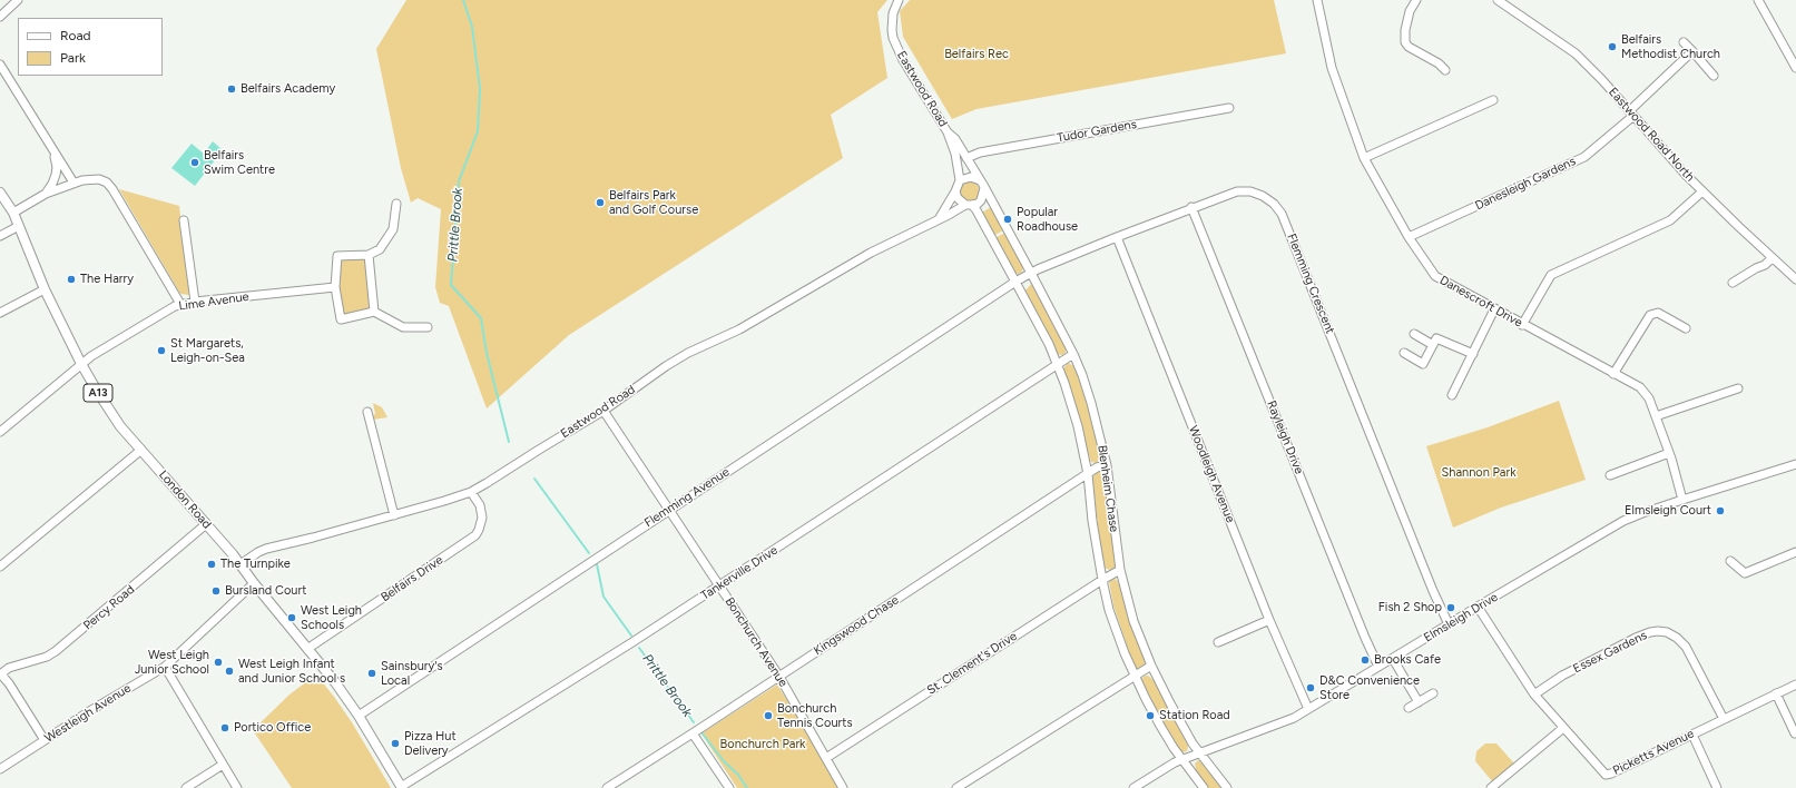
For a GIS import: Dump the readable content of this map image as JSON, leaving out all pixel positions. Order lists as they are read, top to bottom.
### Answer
{
  "streets": {
    "main road": ["A13", "London Road"],
    "street": [
      "Eastwood Road",
      "Tudor Gardens",
      "Eastwood Road North",
      "Danesleigh Gardens",
      "Flemming Crescent",
      "Lime Avenue",
      "Danescroft Drive",
      "Rayleigh Drive",
      "Woodleigh Avenue",
      "Blenheim Chase",
      "Flemming Avenue",
      "Tankerville Drive",
      "Belfairs Drive",
      "Percy Road",
      "Elmsleigh Drive",
      "Kingswood Chase",
      "Bonchurch Avenue",
      "Essex Gardens",
      "St. Clement's Drive",
      "Westleigh Avenue",
      "Picketts Avenue"
    ]
  },
  "crossings": [
    ["Eastwood Road", "Tudor Gardens"],
    ["Eastwood Road", "Blenheim Chase"],
    ["Eastwood Road", "London Road"],
    ["Eastwood Road", "Belfairs Drive"],
    ["Eastwood Road", "Bonchurch Avenue"],
    ["Eastwood Road North", "Danesleigh Gardens"],
    ["Danesleigh Gardens", "Danescroft Drive"],
    ["Flemming Crescent", "Rayleigh Drive"],
    ["Flemming Crescent", "Woodleigh Avenue"],
    ["Flemming Crescent", "Blenheim Chase"],
    ["Flemming Crescent", "Flemming Avenue"],
    ["Flemming Crescent", "Elmsleigh Drive"],
    ["Lime Avenue", "London Road"],
    ["Danescroft Drive", "Elmsleigh Drive"],
    ["Rayleigh Drive", "Elmsleigh Drive"],
    ["Woodleigh Avenue", "Elmsleigh Drive"],
    ["Blenheim Chase", "Flemming Avenue"],
    ["Blenheim Chase", "Tankerville Drive"],
    ["Blenheim Chase", "Elmsleigh Drive"],
    ["Blenheim Chase", "Kingswood Chase"],
    ["Blenheim Chase", "St. Clement's Drive"],
    ["Flemming Avenue", "London Road"],
    ["Flemming Avenue", "Bonchurch Avenue"],
    ["London Road", "Tankerville Drive"],
    ["London Road", "Belfairs Drive"],
    ["London Road", "Percy Road"],
    ["London Road", "Westleigh Avenue"],
    ["Tankerville Drive", "Bonchurch Avenue"],
    ["Elmsleigh Drive", "Picketts Avenue"],
    ["Kingswood Chase", "Bonchurch Avenue"],
    ["Bonchurch Avenue", "St. Clement's Drive"],
    ["Essex Gardens", "Picketts Avenue"]
  ],
  "water": ["Prittle Brook"],
  "parks": ["Belfairs Rec", "Shannon Park", "Bonchurch Park"],
  "places": [
    "Belfairs Methodist Church",
    "Belfairs Academy",
    "Belfairs Swim Centre",
    "Belfairs Park and Golf Course",
    "Popular Roadhouse",
    "The Harry",
    "St Margarets, Leigh-on-Sea",
    "Elmsleigh Court",
    "The Turnpike",
    "Bursland Court",
    "Fish 2 Shop",
    "West Leigh Schools",
    "Brooks Cafe",
    "West Leigh Junior School",
    "West Leigh Infant and Junior School s",
    "Sainsbury's Local",
    "D&C Convenience Store",
    "Bonchurch Tennis Courts",
    "Station Road",
    "Portico Office",
    "Pizza Hut Delivery"
  ],
  "legend": ["Road", "Park"]
}
